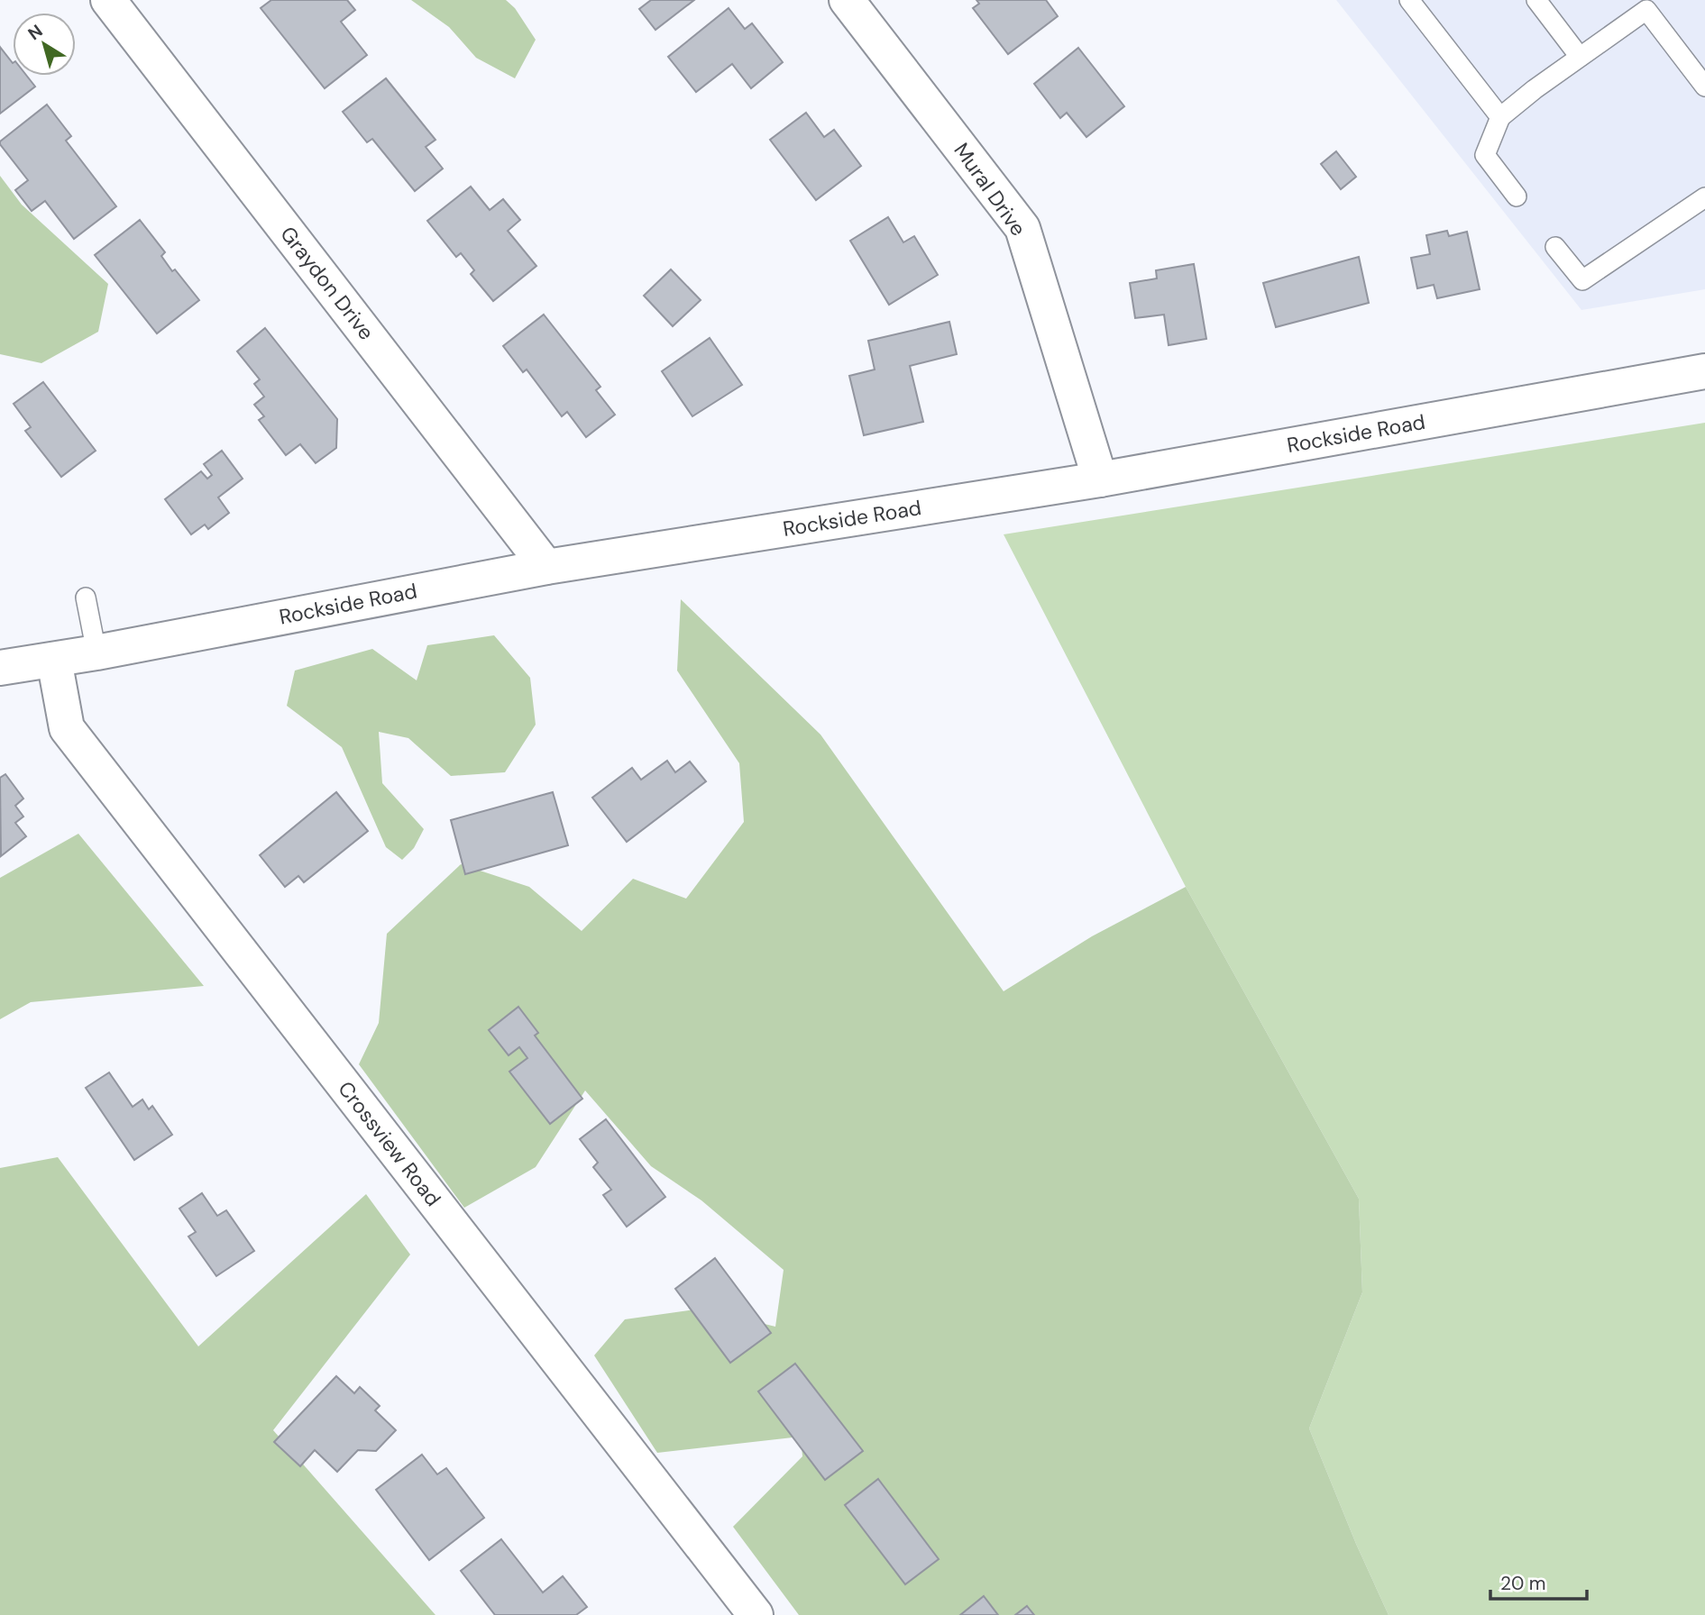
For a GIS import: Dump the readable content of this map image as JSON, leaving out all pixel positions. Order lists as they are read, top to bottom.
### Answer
{
  "streets": {
    "street": [
      "Mural Drive",
      "Graydon Drive",
      "Rockside Road",
      "Crossview Road"
    ]
  },
  "crossings": [
    ["Mural Drive", "Rockside Road"],
    ["Graydon Drive", "Rockside Road"],
    ["Rockside Road", "Crossview Road"]
  ],
  "scale_bar": "20 m",
  "north": "top left"
}
